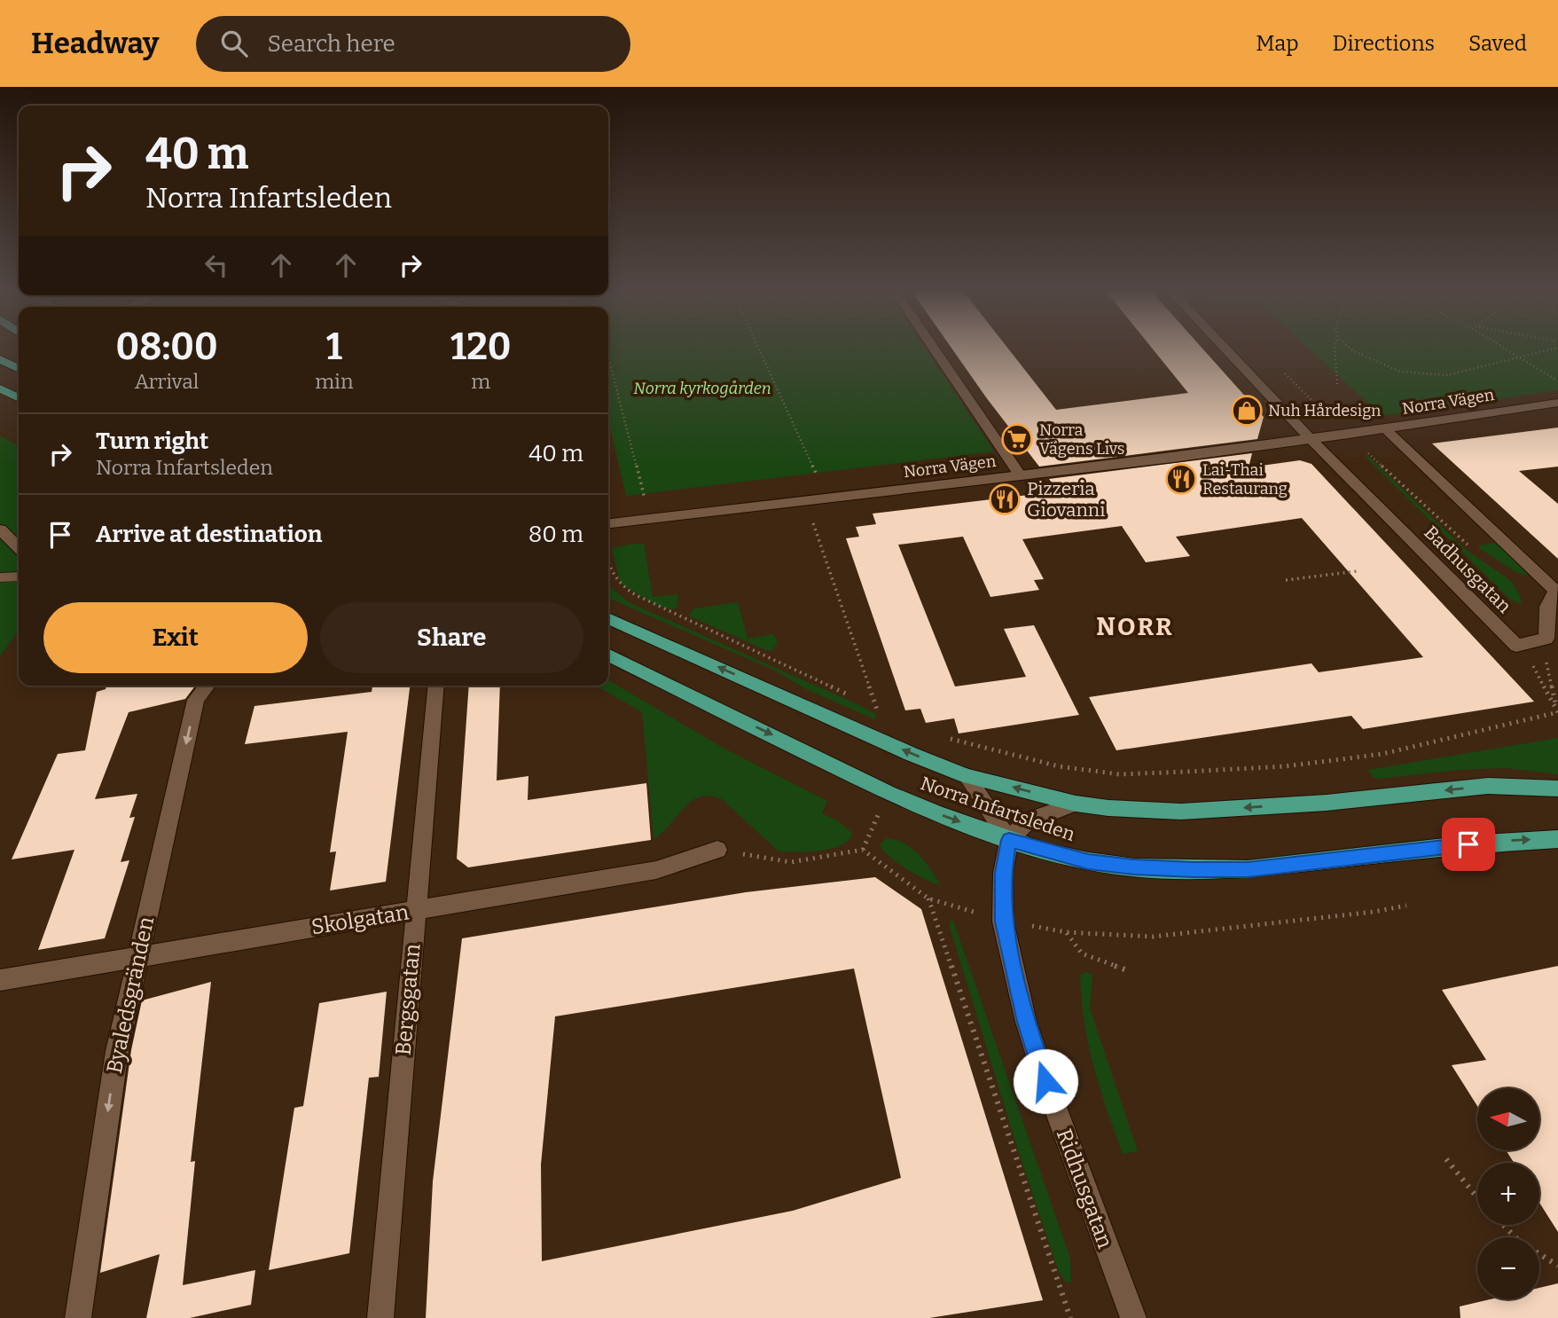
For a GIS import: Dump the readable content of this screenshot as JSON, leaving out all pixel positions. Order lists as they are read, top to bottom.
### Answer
{
  "streets": {
    "highway": ["Norra Infartsleden"],
    "street": [
      "Norra Vägen",
      "Badhusgatan",
      "Skolgatan",
      "Byaledsgränden",
      "Bergsgatan",
      "Ridhusgatan"
    ]
  },
  "crossings": [
    ["Norra Vägen", "Badhusgatan"],
    ["Norra Infartsleden", "Ridhusgatan"],
    ["Skolgatan", "Byaledsgränden"],
    ["Skolgatan", "Bergsgatan"]
  ],
  "one_way": ["Byaledsgränden"],
  "districts": ["NORR"],
  "parks": ["Norra kyrkogården"],
  "places": {
    "shop": ["Nuh Hårdesign"],
    "supermarket": ["Norra Vägens Livs"],
    "restaurant": ["Lai-Thai Restaurang", "Pizzeria Giovanni"]
  },
  "north": "left",
  "page": {
    "header": "Headway",
    "search": "Search here",
    "nav": ["Map", "Directions", "Saved"],
    "turn": ["40 m", "Norra Infartsleden"],
    "eta": [
      "08:00",
      "Arrival",
      "1",
      "min",
      "120",
      "m"
    ],
    "list": [
      {
        "name": "Turn right",
        "note": "Norra Infartsleden",
        "value": "40 m"
      },
      {
        "name": "Arrive at destination",
        "value": "80 m"
      }
    ],
    "buttons": ["Exit", "Share"],
    "map_buttons": ["+", "−"]
  }
}
